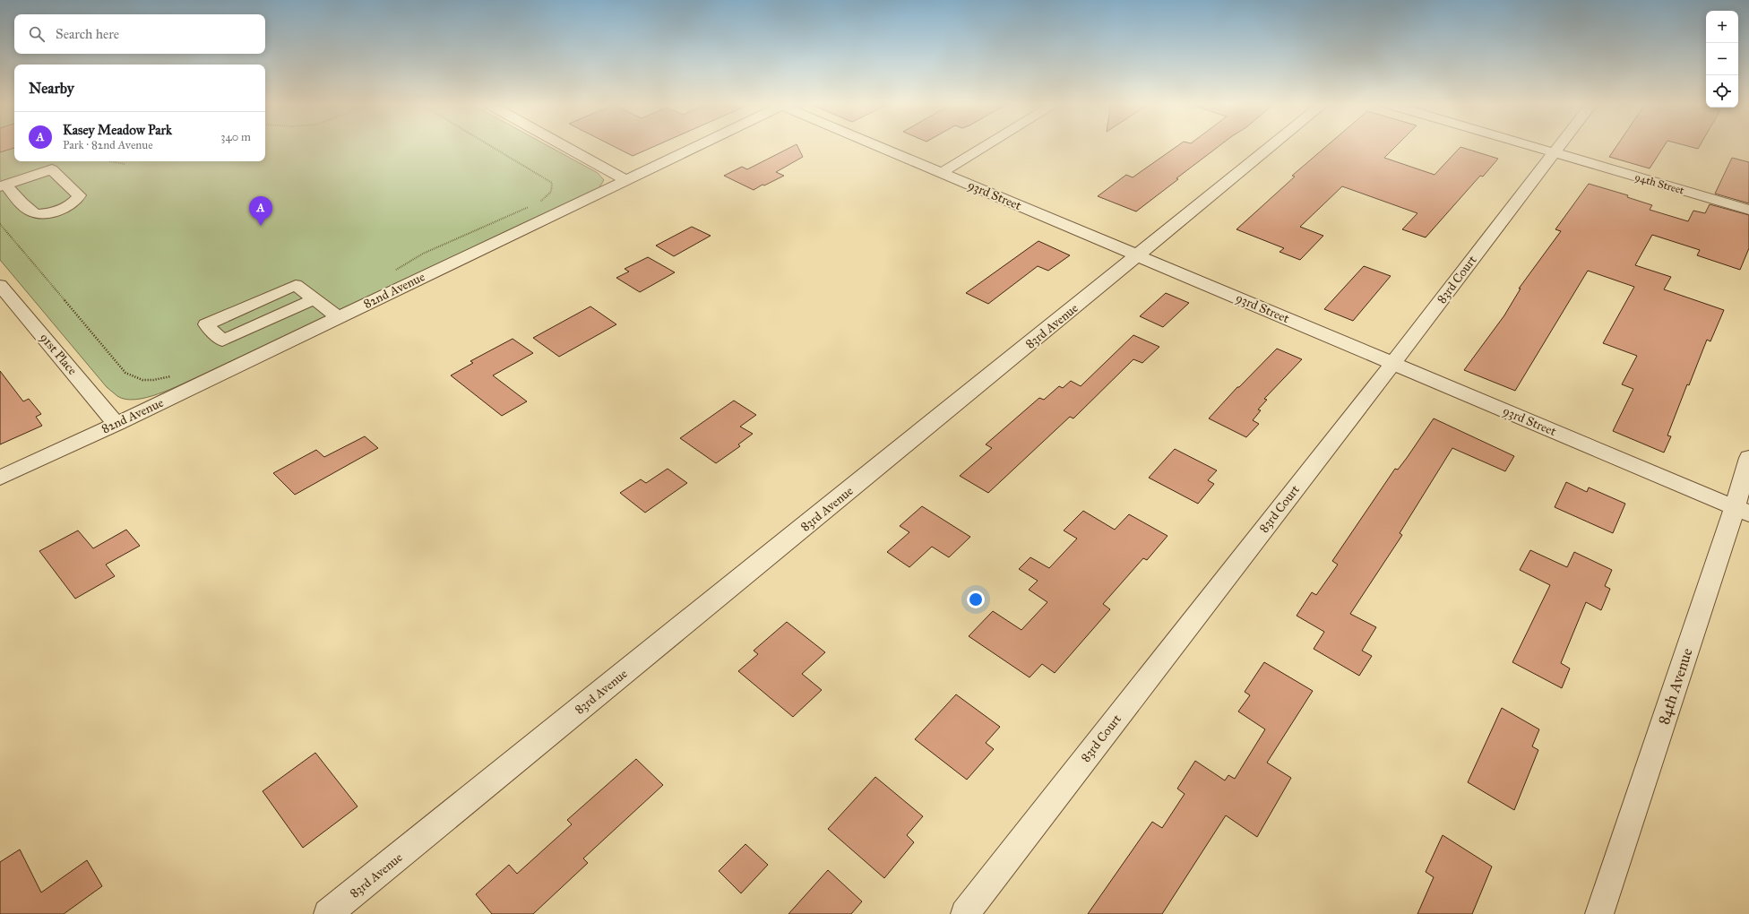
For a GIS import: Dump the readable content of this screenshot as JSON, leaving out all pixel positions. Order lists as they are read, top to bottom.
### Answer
{
  "streets": {
    "street": [
      "94th Street",
      "93rd Street",
      "83rd Court",
      "82nd Avenue",
      "83rd Avenue",
      "91st Place",
      "84th Avenue"
    ]
  },
  "crossings": [
    ["94th Street", "83rd Court"],
    ["93rd Street", "83rd Court"],
    ["93rd Street", "83rd Avenue"],
    ["93rd Street", "84th Avenue"],
    ["82nd Avenue", "91st Place"]
  ],
  "page": {
    "map_buttons": ["+", "−"],
    "search": "Search here",
    "heading": "Nearby",
    "list": [
      {
        "mark": "A",
        "name": "Kasey Meadow Park",
        "note": "Park · 82nd Avenue",
        "value": "340 m"
      }
    ],
    "pins": "A"
  }
}
